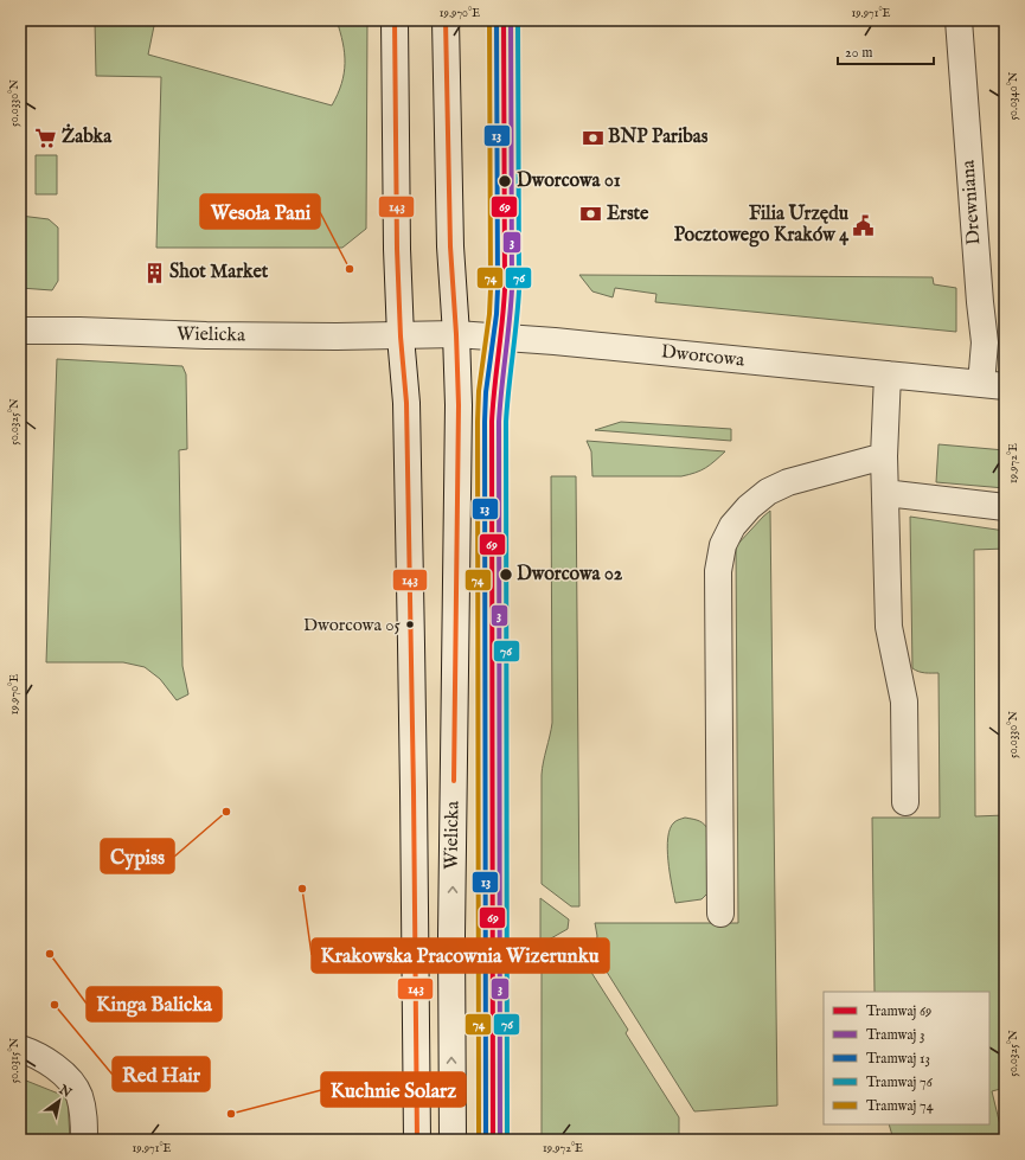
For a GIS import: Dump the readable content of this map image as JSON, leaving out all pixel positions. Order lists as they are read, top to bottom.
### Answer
{
  "streets": {
    "street": ["Drewniana", "Wielicka", "Dworcowa"]
  },
  "crossings": [
    ["Drewniana", "Dworcowa"],
    ["Wielicka", "Dworcowa"]
  ],
  "places": {
    "supermarket": ["Żabka"],
    "bank": ["BNP Paribas", "Erste"],
    "other": [
      "Dworcowa 01",
      "Wesoła Pani",
      "Dworcowa 02",
      "Dworcowa 05",
      "Cypiss",
      "Krakowska Pracownia Wizerunku",
      "Kinga Balicka",
      "Red Hair",
      "Kuchnie Solarz"
    ],
    "public building": ["Filia Urzędu Pocztowego Kraków 4"],
    "building": ["Shot Market"]
  },
  "lines": [
    "tram line 69",
    "tram line 3",
    "tram line 13",
    "tram line 76",
    "tram line 74",
    "transit line 143"
  ],
  "legend": [
    "Tramwaj 69",
    "Tramwaj 3",
    "Tramwaj 13",
    "Tramwaj 76",
    "Tramwaj 74"
  ],
  "scale_bar": "20 m",
  "north": "top right",
  "coordinates": [
    "19.970°E",
    "19.971°E",
    "50.0340°N",
    "50.0330°N",
    "50.0325°N",
    "19.972°E",
    "50.0315°N"
  ]
}
